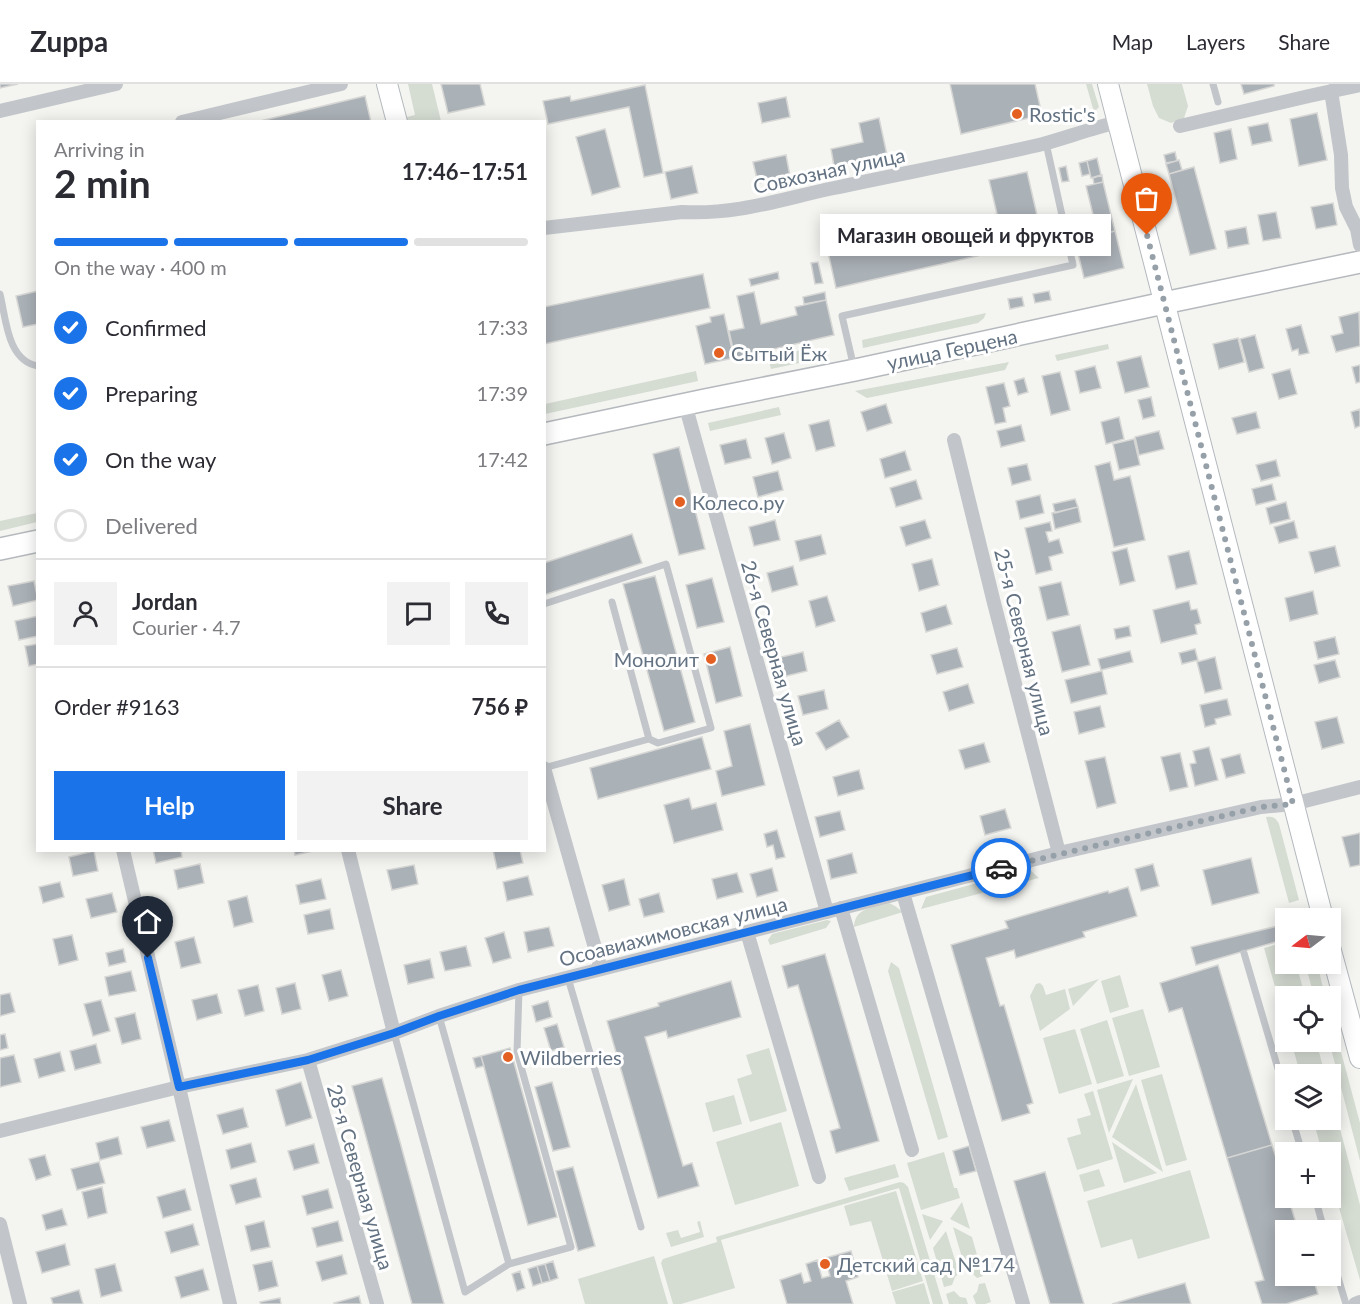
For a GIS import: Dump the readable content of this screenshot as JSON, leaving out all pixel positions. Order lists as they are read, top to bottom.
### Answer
{
  "streets": {
    "main road": ["улица Герцена"],
    "street": [
      "Совхозная улица",
      "25-я Северная улица",
      "26-я Северная улица",
      "Осоавиахимовская улица",
      "28-я Северная улица"
    ]
  },
  "crossings": [
    ["улица Герцена", "26-я Северная улица"],
    ["25-я Северная улица", "Осоавиахимовская улица"],
    ["26-я Северная улица", "Осоавиахимовская улица"],
    ["Осоавиахимовская улица", "28-я Северная улица"]
  ],
  "places": [
    "Rostic's",
    "Магазин овощей и фруктов",
    "Сытый Ёж",
    "Колесо.ру",
    "Монолит",
    "Wildberries",
    "Детский сад №174"
  ],
  "north": "left",
  "page": {
    "header": "Zuppa",
    "nav": ["Map", "Layers", "Share"],
    "heading": ["2 min", "Arriving in", "17:46–17:51"],
    "panel": [
      "Jordan",
      "Courier · 4.7",
      "Order #9163",
      "756 ₽"
    ],
    "bubble": "Магазин овощей и фруктов",
    "bar": "On the way · 400 m",
    "list": [
      ["Confirmed", "17:33"],
      ["Preparing", "17:39"],
      ["On the way", "17:42"],
      "Delivered"
    ],
    "buttons": ["Help", "Share"],
    "map_buttons": ["+", "−"]
  }
}
